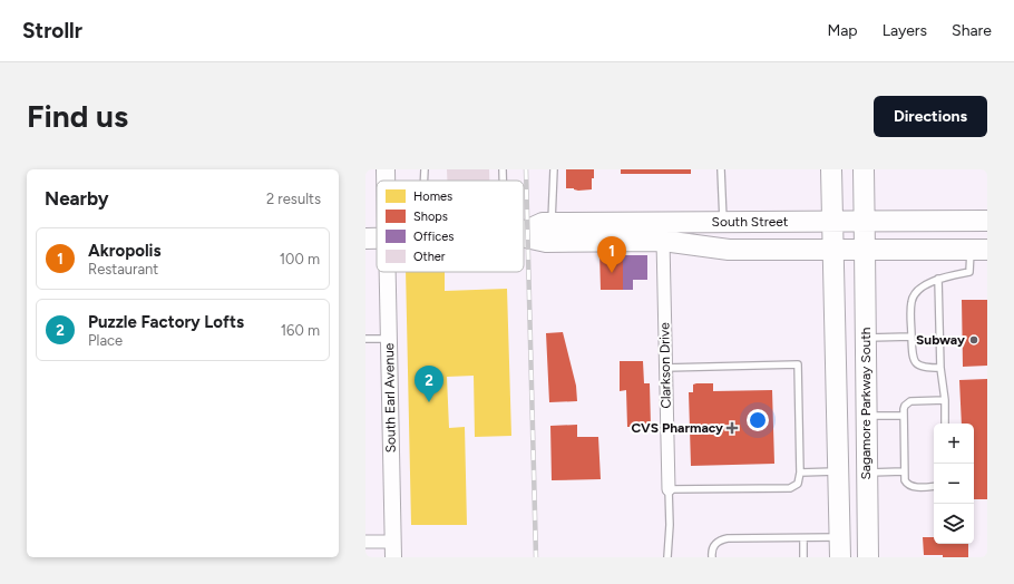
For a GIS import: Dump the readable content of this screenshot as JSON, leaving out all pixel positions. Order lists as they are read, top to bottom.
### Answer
{
  "streets": {
    "main road": ["South Street", "Sagamore Parkway South"],
    "street": ["Clarkson Drive", "South Earl Avenue"]
  },
  "crossings": [
    ["South Street", "Clarkson Drive"],
    ["South Street", "Sagamore Parkway South"]
  ],
  "places": {
    "other": ["Subway"],
    "health": ["CVS Pharmacy"]
  },
  "legend": [
    "Homes",
    "Shops",
    "Offices",
    "Other"
  ],
  "page": {
    "header": "Strollr",
    "nav": ["Map", "Layers", "Share"],
    "buttons": "Directions",
    "title": "Find us",
    "heading": ["Nearby", "2 results"],
    "list": [
      {
        "mark": "1",
        "name": "Akropolis",
        "note": "Restaurant",
        "value": "100 m"
      },
      {
        "mark": "2",
        "name": "Puzzle Factory Lofts",
        "note": "Place",
        "value": "160 m"
      }
    ],
    "pins": ["1", "2"],
    "map_buttons": ["+", "−"]
  }
}
